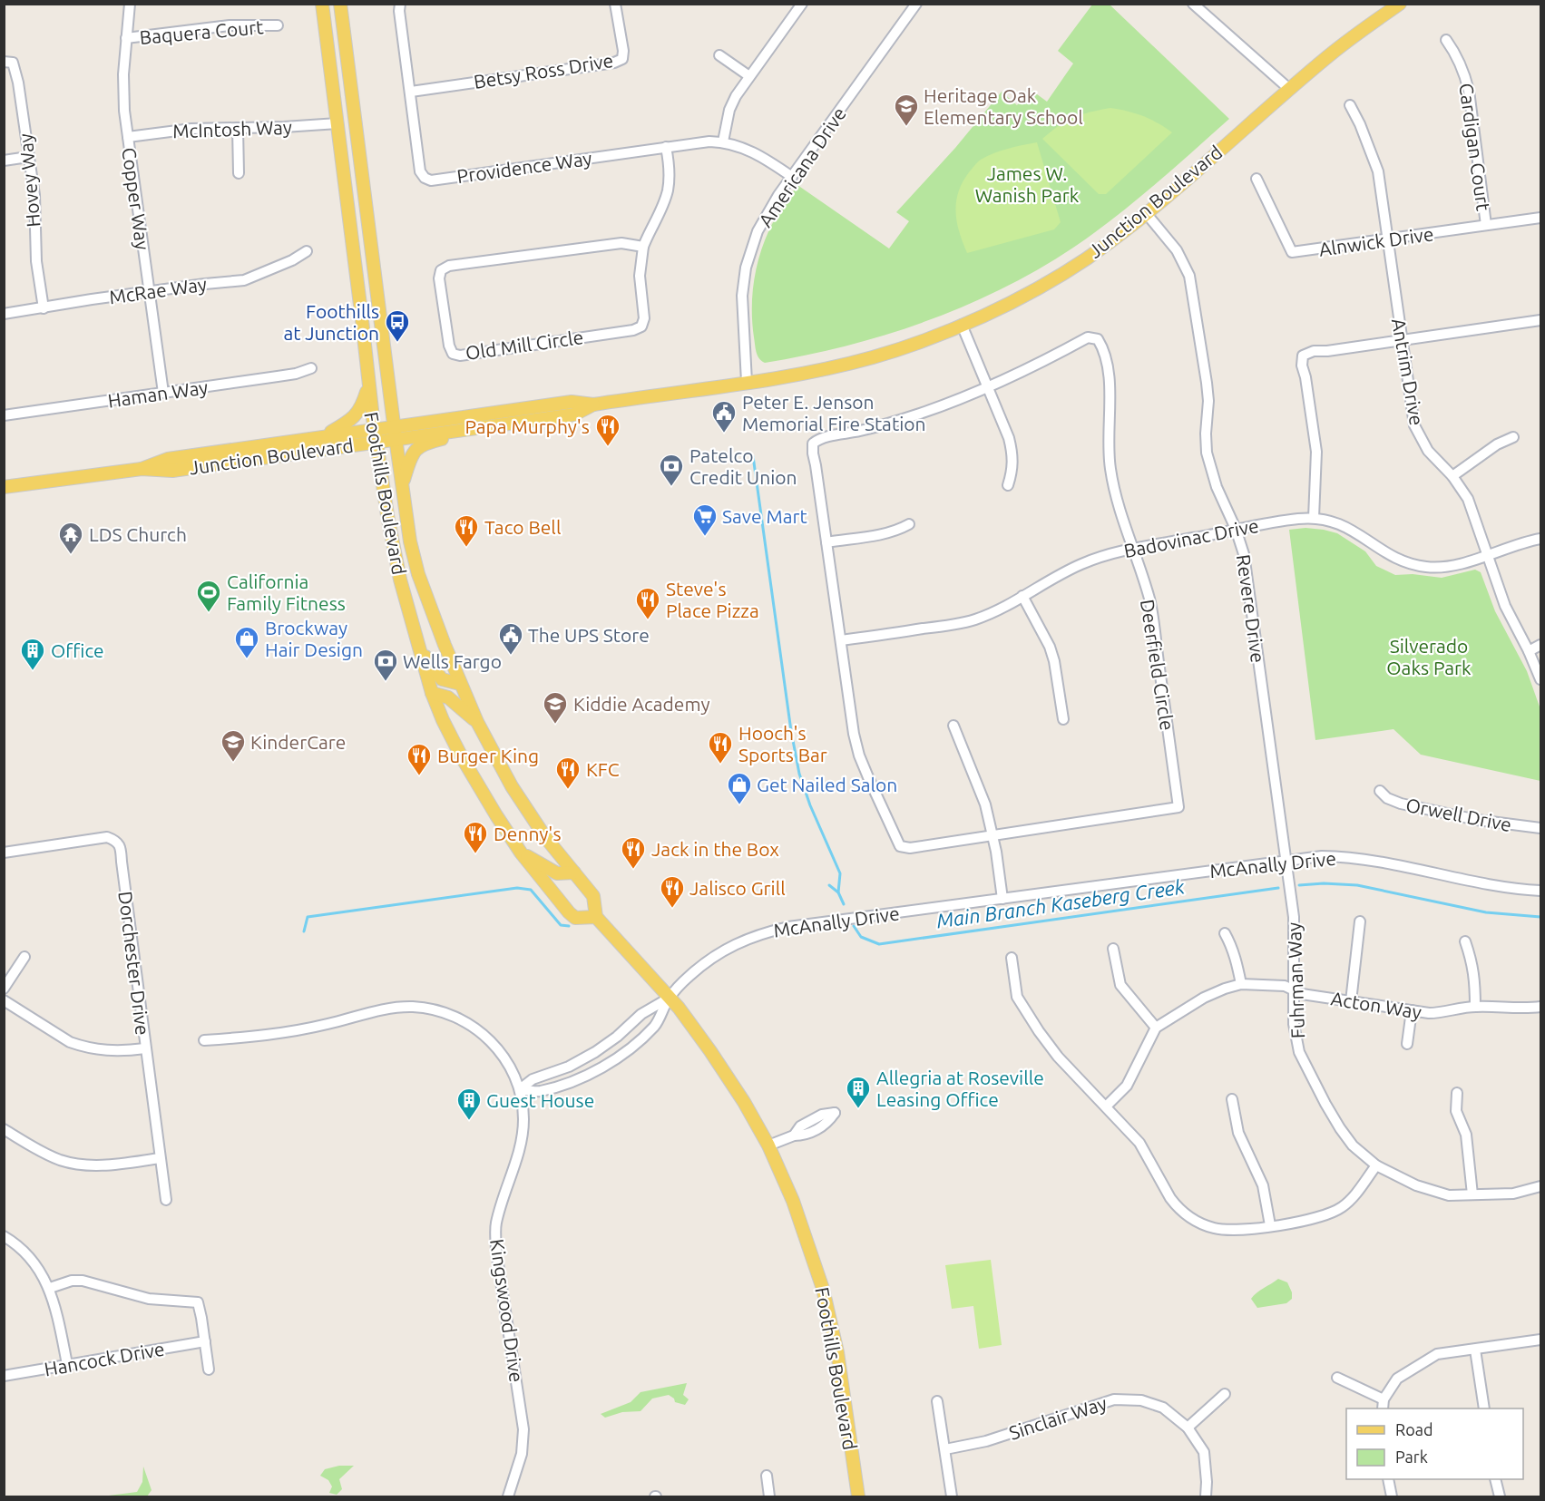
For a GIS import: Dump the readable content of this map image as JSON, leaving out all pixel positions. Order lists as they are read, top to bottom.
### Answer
{
  "streets": {
    "main road": ["Junction Boulevard", "Foothills Boulevard"],
    "street": [
      "Baquera Court",
      "Betsy Ross Drive",
      "McIntosh Way",
      "Cardigan Court",
      "Providence Way",
      "Americana Drive",
      "Hovey Way",
      "Copper Way",
      "Alnwick Drive",
      "McRae Way",
      "Old Mill Circle",
      "Antrim Drive",
      "Haman Way",
      "Badovinac Drive",
      "Revere Drive",
      "Deerfield Circle",
      "Orwell Drive",
      "McAnally Drive",
      "Dorchester Drive",
      "Fuhrman Way",
      "Acton Way",
      "Kingswood Drive",
      "Hancock Drive",
      "Sinclair Way"
    ]
  },
  "crossings": [
    ["Baquera Court", "Copper Way"],
    ["Betsy Ross Drive", "Providence Way"],
    ["McIntosh Way", "Copper Way"],
    ["McIntosh Way", "Foothills Boulevard"],
    ["Cardigan Court", "Alnwick Drive"],
    ["Providence Way", "Americana Drive"],
    ["Providence Way", "Old Mill Circle"],
    ["Americana Drive", "Junction Boulevard"],
    ["Hovey Way", "McRae Way"],
    ["Copper Way", "McRae Way"],
    ["Copper Way", "Haman Way"],
    ["Junction Boulevard", "Foothills Boulevard"],
    ["Junction Boulevard", "Revere Drive"],
    ["Alnwick Drive", "Antrim Drive"],
    ["Antrim Drive", "Badovinac Drive"],
    ["Foothills Boulevard", "McAnally Drive"],
    ["Badovinac Drive", "Revere Drive"],
    ["Badovinac Drive", "Deerfield Circle"],
    ["Revere Drive", "McAnally Drive"],
    ["Revere Drive", "Fuhrman Way"],
    ["McAnally Drive", "Fuhrman Way"],
    ["McAnally Drive", "Kingswood Drive"],
    ["Fuhrman Way", "Acton Way"]
  ],
  "water": ["Main Branch Kaseberg Creek"],
  "parks": ["James W. Wanish Park", "Silverado Oaks Park"],
  "places": {
    "school or university": ["Heritage Oak Elementary School", "Kiddie Academy", "KinderCare"],
    "bus stop": ["Foothills at Junction"],
    "public building": ["Peter E. Jenson Memorial Fire Station", "The UPS Store"],
    "restaurant": [
      "Papa Murphy's",
      "Taco Bell",
      "Steve's Place Pizza",
      "Hooch's Sports Bar",
      "Burger King",
      "KFC",
      "Denny's",
      "Jack in the Box",
      "Jalisco Grill"
    ],
    "bank": ["Patelco Credit Union", "Wells Fargo"],
    "supermarket": ["Save Mart"],
    "temple": ["LDS Church"],
    "sports": ["California Family Fitness"],
    "shop": ["Brockway Hair Design", "Get Nailed Salon"],
    "building": ["Office", "Allegria at Roseville Leasing Office", "Guest House"]
  },
  "legend": ["Road", "Park"]
}
